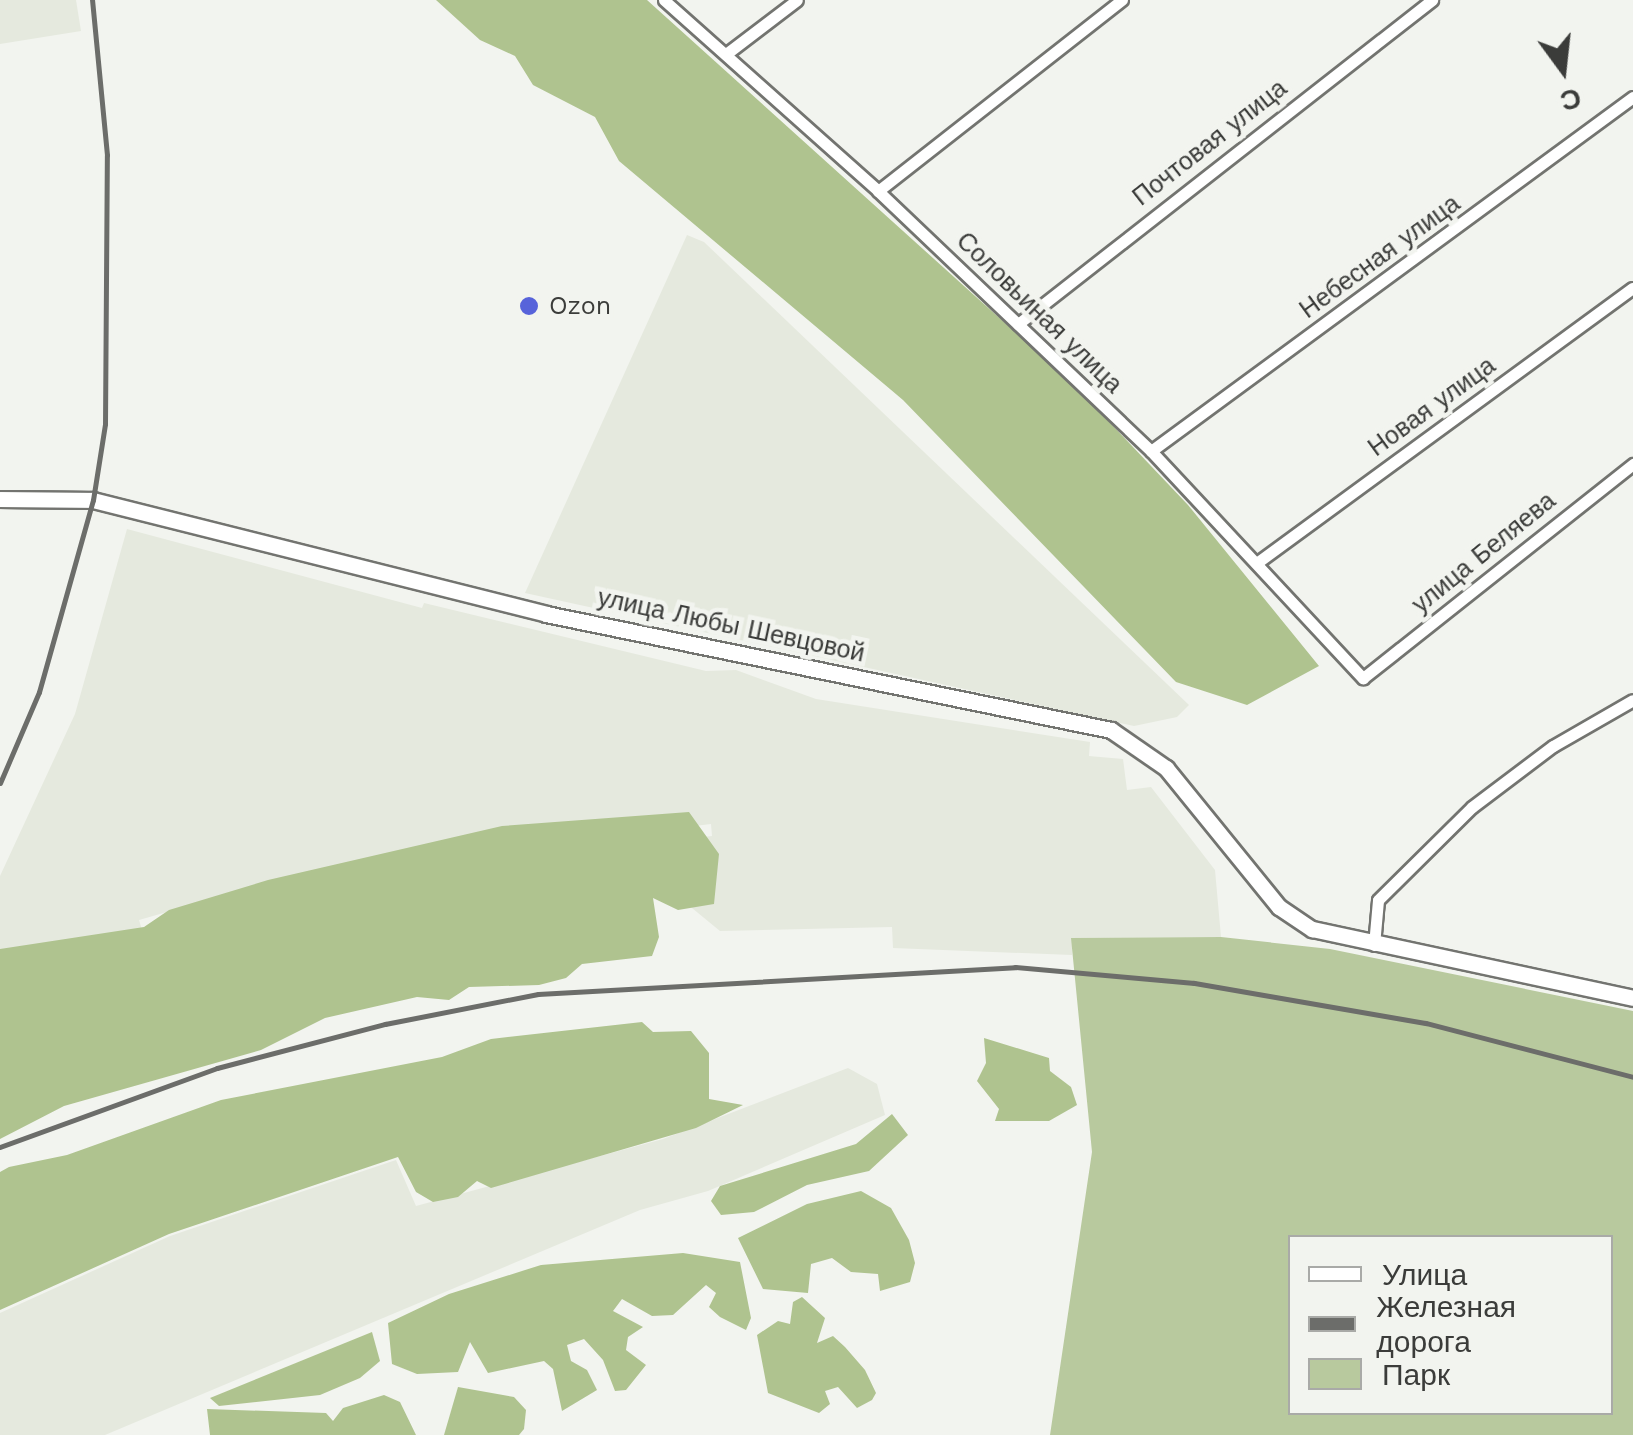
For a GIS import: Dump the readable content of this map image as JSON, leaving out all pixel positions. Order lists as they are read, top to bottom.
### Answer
{
  "streets": {
    "street": [
      "Почтовая улица",
      "Небесная улица",
      "Соловьиная улица",
      "Новая улица",
      "улица Беляева",
      "улица Любы Шевцовой"
    ]
  },
  "crossings": [
    ["Почтовая улица", "Соловьиная улица"],
    ["Небесная улица", "Соловьиная улица"],
    ["Соловьиная улица", "Новая улица"],
    ["Соловьиная улица", "улица Беляева"]
  ],
  "places": ["Ozon"],
  "legend": ["Улица", "Железная дорога", "Парк"],
  "north": "bottom"
}
